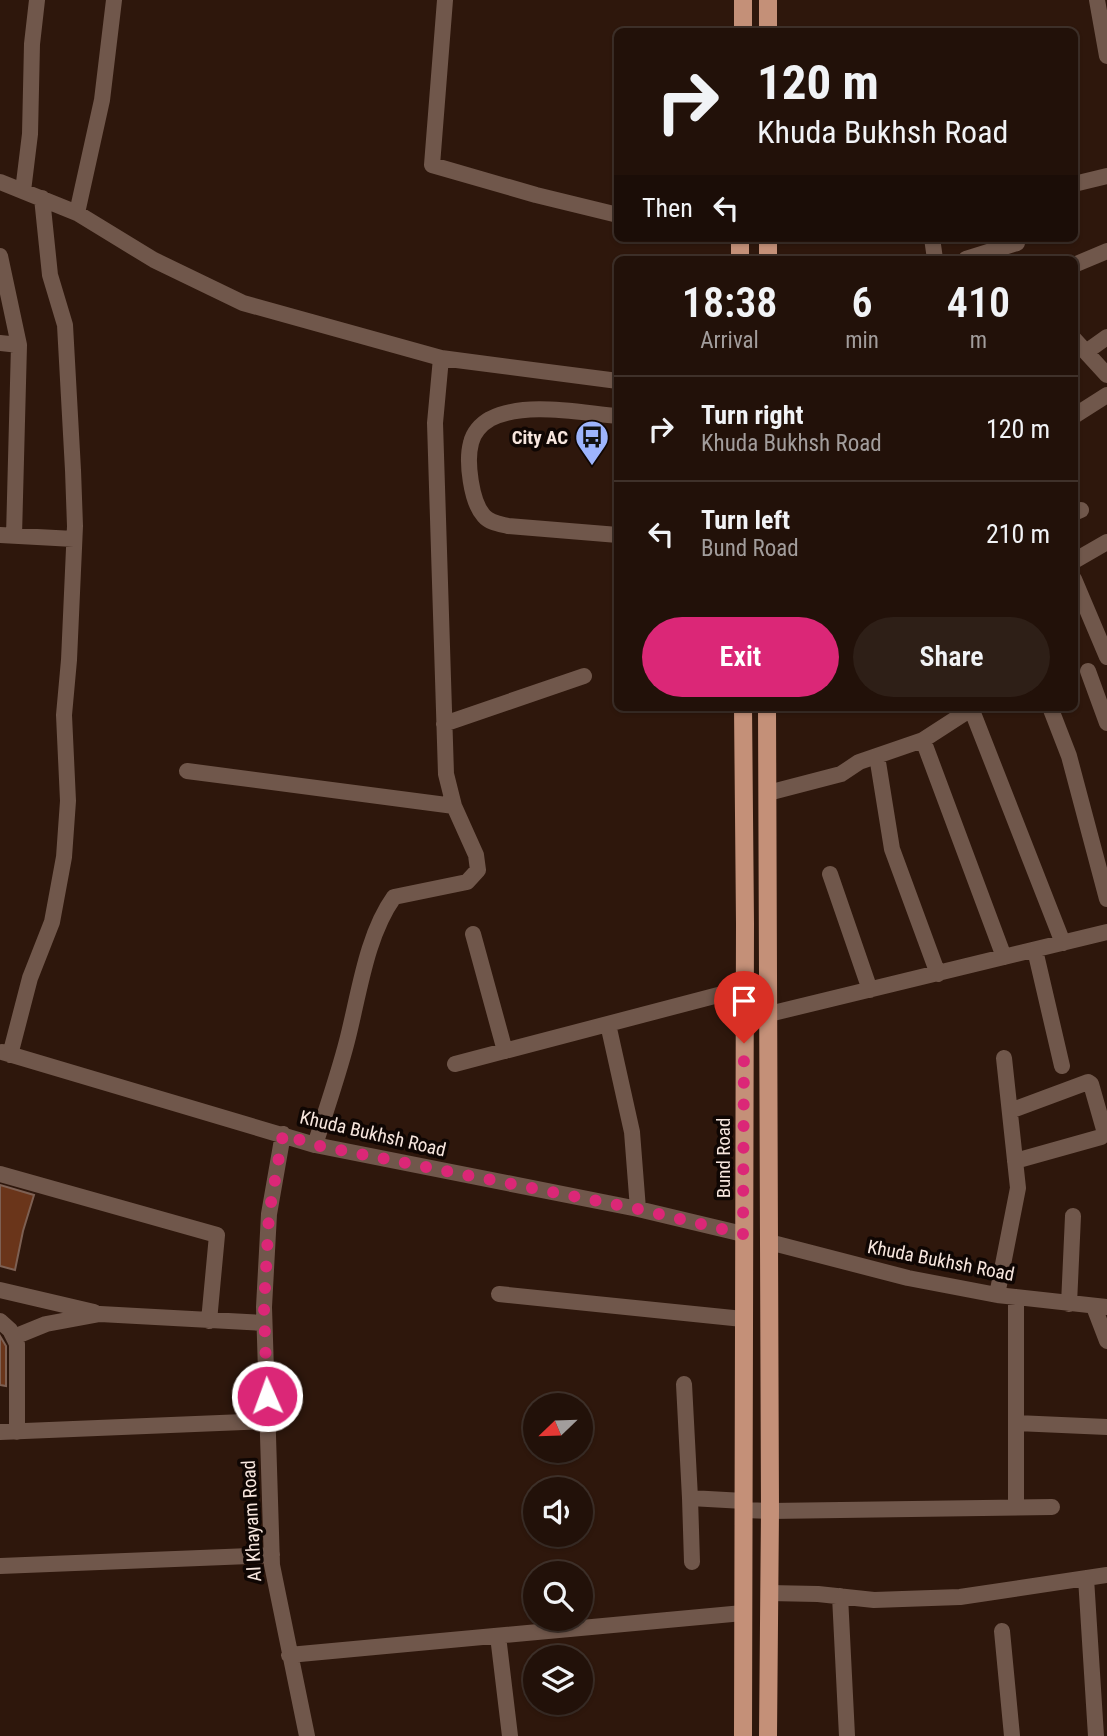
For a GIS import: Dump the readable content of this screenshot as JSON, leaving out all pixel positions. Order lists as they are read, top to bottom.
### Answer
{
  "streets": {
    "main road": ["Bund Road"],
    "street": ["Khuda Bukhsh Road", "Al Khayam Road"]
  },
  "crossings": [
    ["Khuda Bukhsh Road", "Bund Road"],
    ["Khuda Bukhsh Road", "Al Khayam Road"]
  ],
  "places": {
    "bus stop": ["City AC"]
  },
  "north": "bottom left",
  "page": {
    "turn": ["120 m", "Khuda Bukhsh Road"],
    "then": "Then",
    "eta": [
      "18:38",
      "Arrival",
      "6",
      "min",
      "410",
      "m"
    ],
    "list": [
      {
        "name": "Turn right",
        "note": "Khuda Bukhsh Road",
        "value": "120 m"
      },
      {
        "name": "Turn left",
        "note": "Bund Road",
        "value": "210 m"
      }
    ],
    "buttons": ["Exit", "Share"]
  }
}
